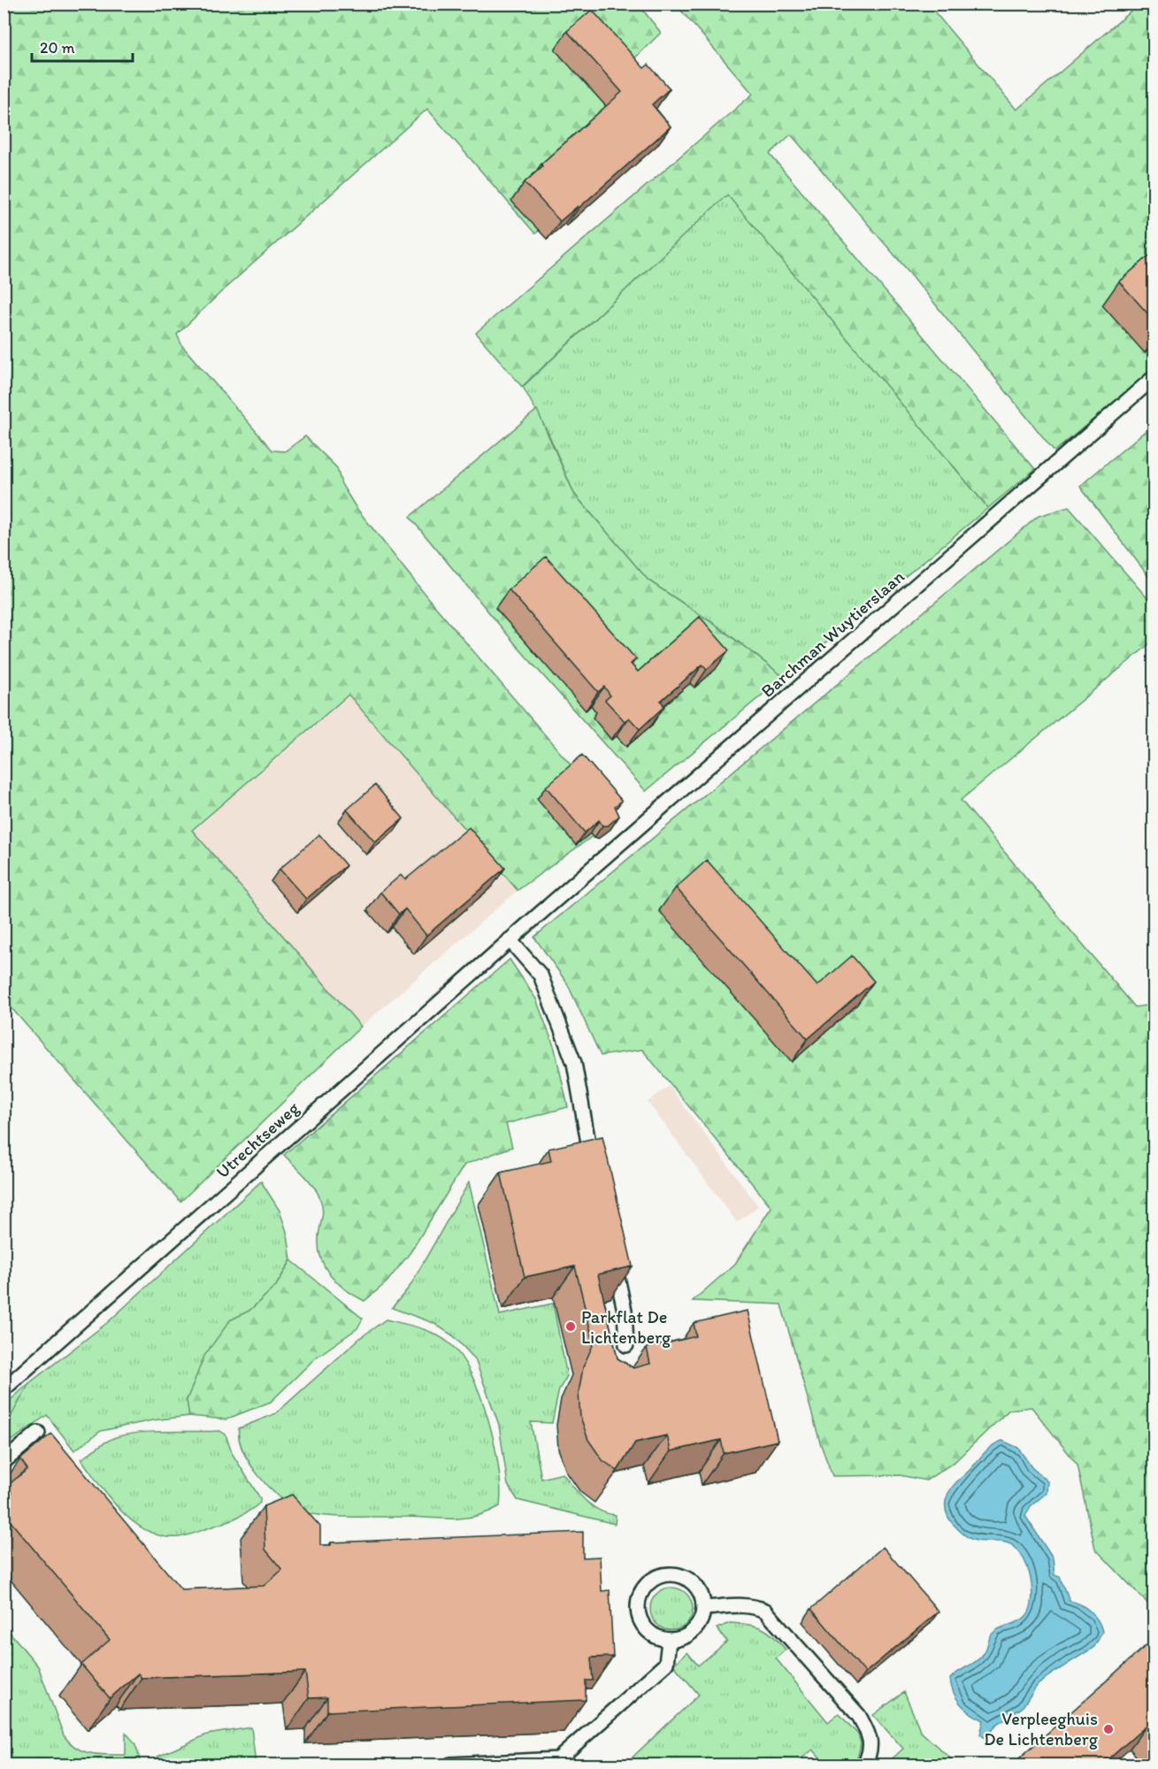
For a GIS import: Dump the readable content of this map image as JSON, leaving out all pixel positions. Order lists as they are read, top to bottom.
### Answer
{
  "streets": {
    "lane": ["Barchman Wuytierslaan", "Utrechtseweg"]
  },
  "crossings": [
    ["Barchman Wuytierslaan", "Utrechtseweg"]
  ],
  "places": ["Parkflat De Lichtenberg", "Verpleeghuis De Lichtenberg"],
  "scale_bar": "20 m"
}
